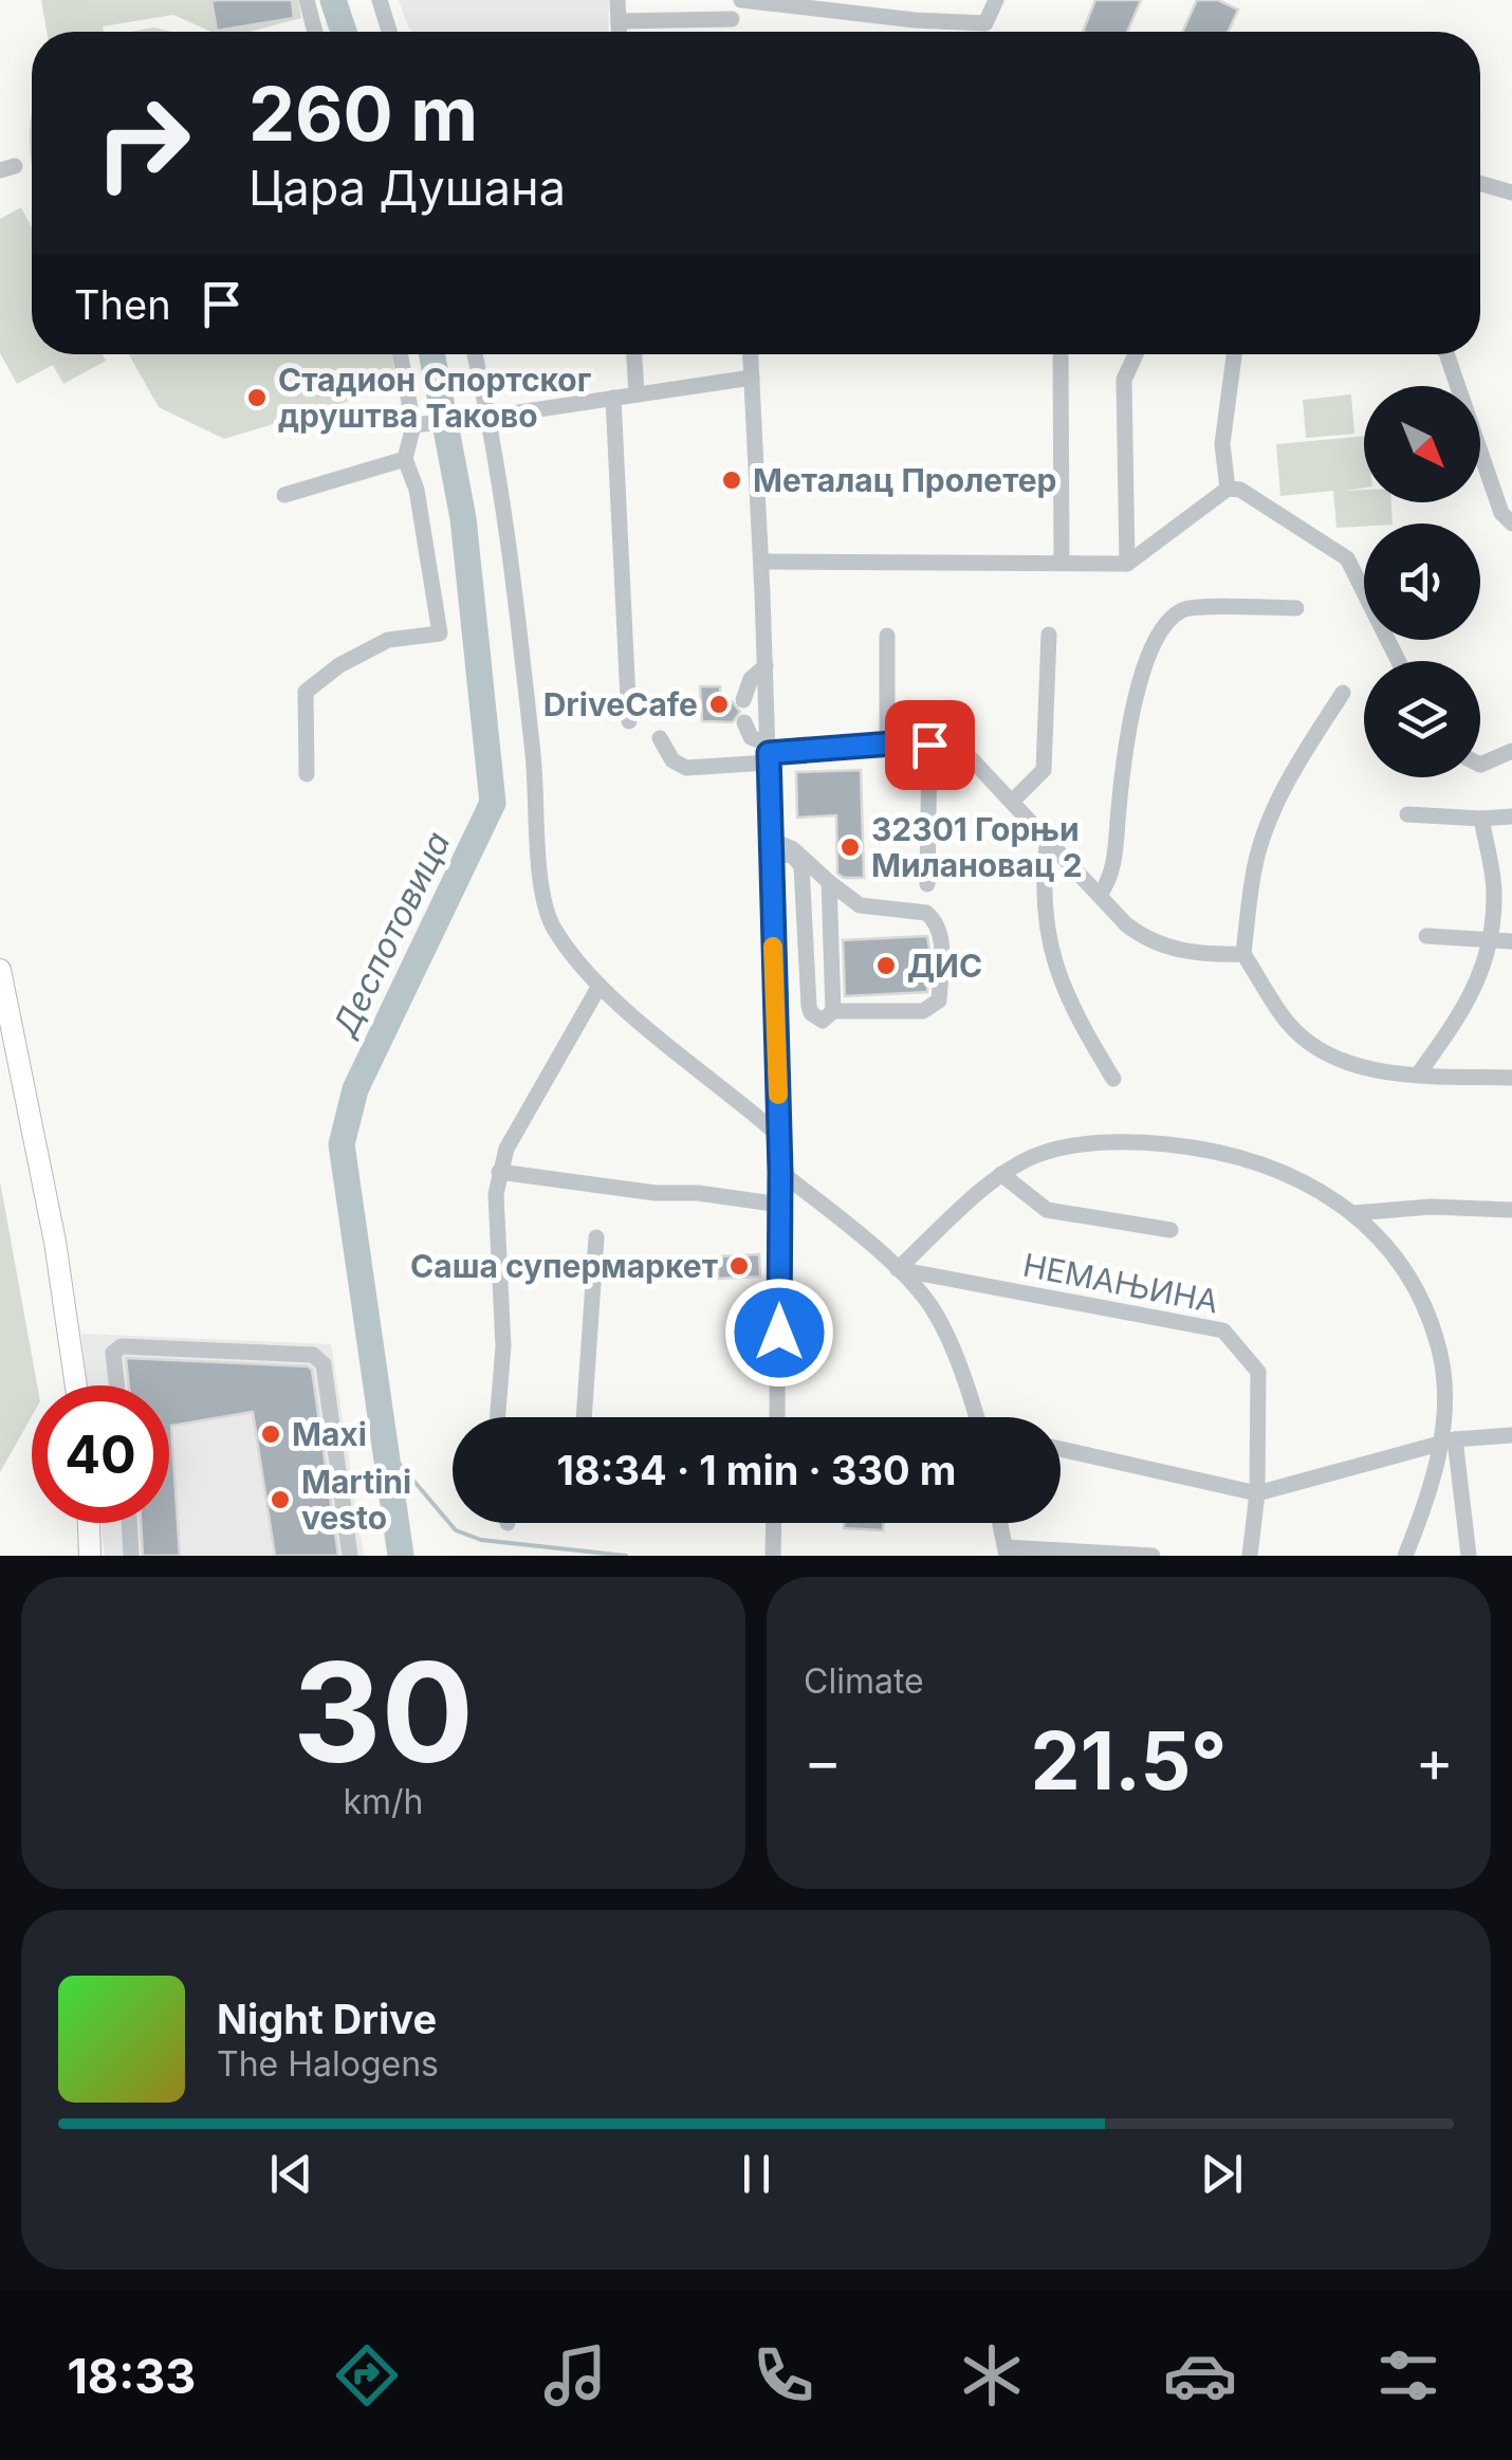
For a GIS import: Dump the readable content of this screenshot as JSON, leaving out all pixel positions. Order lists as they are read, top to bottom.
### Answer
{
  "streets": {
    "street": ["НЕМАЊИНА"]
  },
  "water": ["Деспотовица"],
  "places": [
    "Стадион Спортског друштва Таково",
    "Металац Пролетер",
    "DriveCafe",
    "32301 Горњи Милановац 2",
    "ДИС",
    "Саша супермаркет",
    "Maxi",
    "Martini vesto"
  ],
  "north": "bottom right",
  "page": {
    "turn": ["260 m", "Цара Душана"],
    "then": "Then",
    "limit": "40",
    "trip": "18:34 · 1 min · 330 m",
    "tile": [
      ["30", "km/h"],
      "Climate"
    ],
    "heat": ["−", "21.5°", "+"],
    "song": ["Night Drive", "The Halogens"],
    "tabs": "18:33"
  }
}
